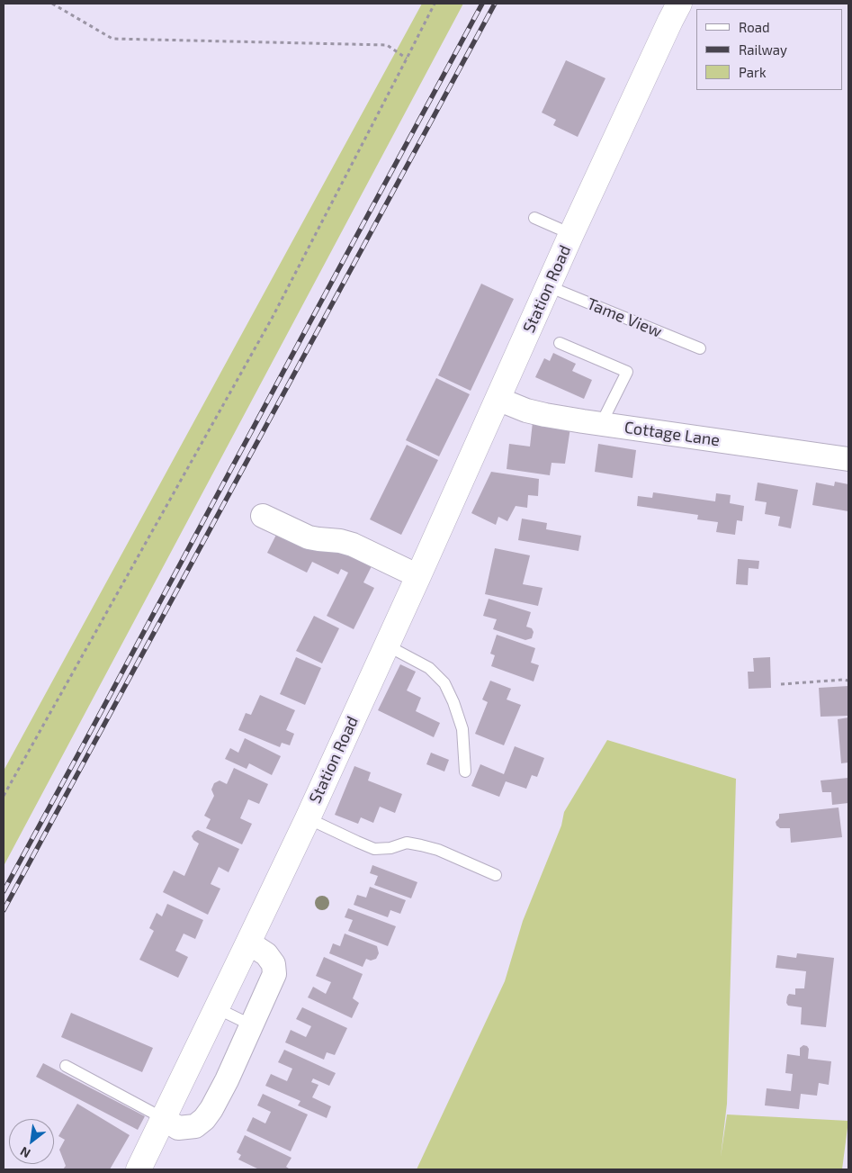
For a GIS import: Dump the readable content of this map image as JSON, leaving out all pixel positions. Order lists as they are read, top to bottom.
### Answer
{
  "streets": {
    "street": ["Station Road", "Cottage Lane"],
    "lane": ["Tame View"]
  },
  "crossings": [
    ["Station Road", "Tame View"],
    ["Station Road", "Cottage Lane"]
  ],
  "legend": ["Road", "Railway", "Park"],
  "north": "bottom left"
}
